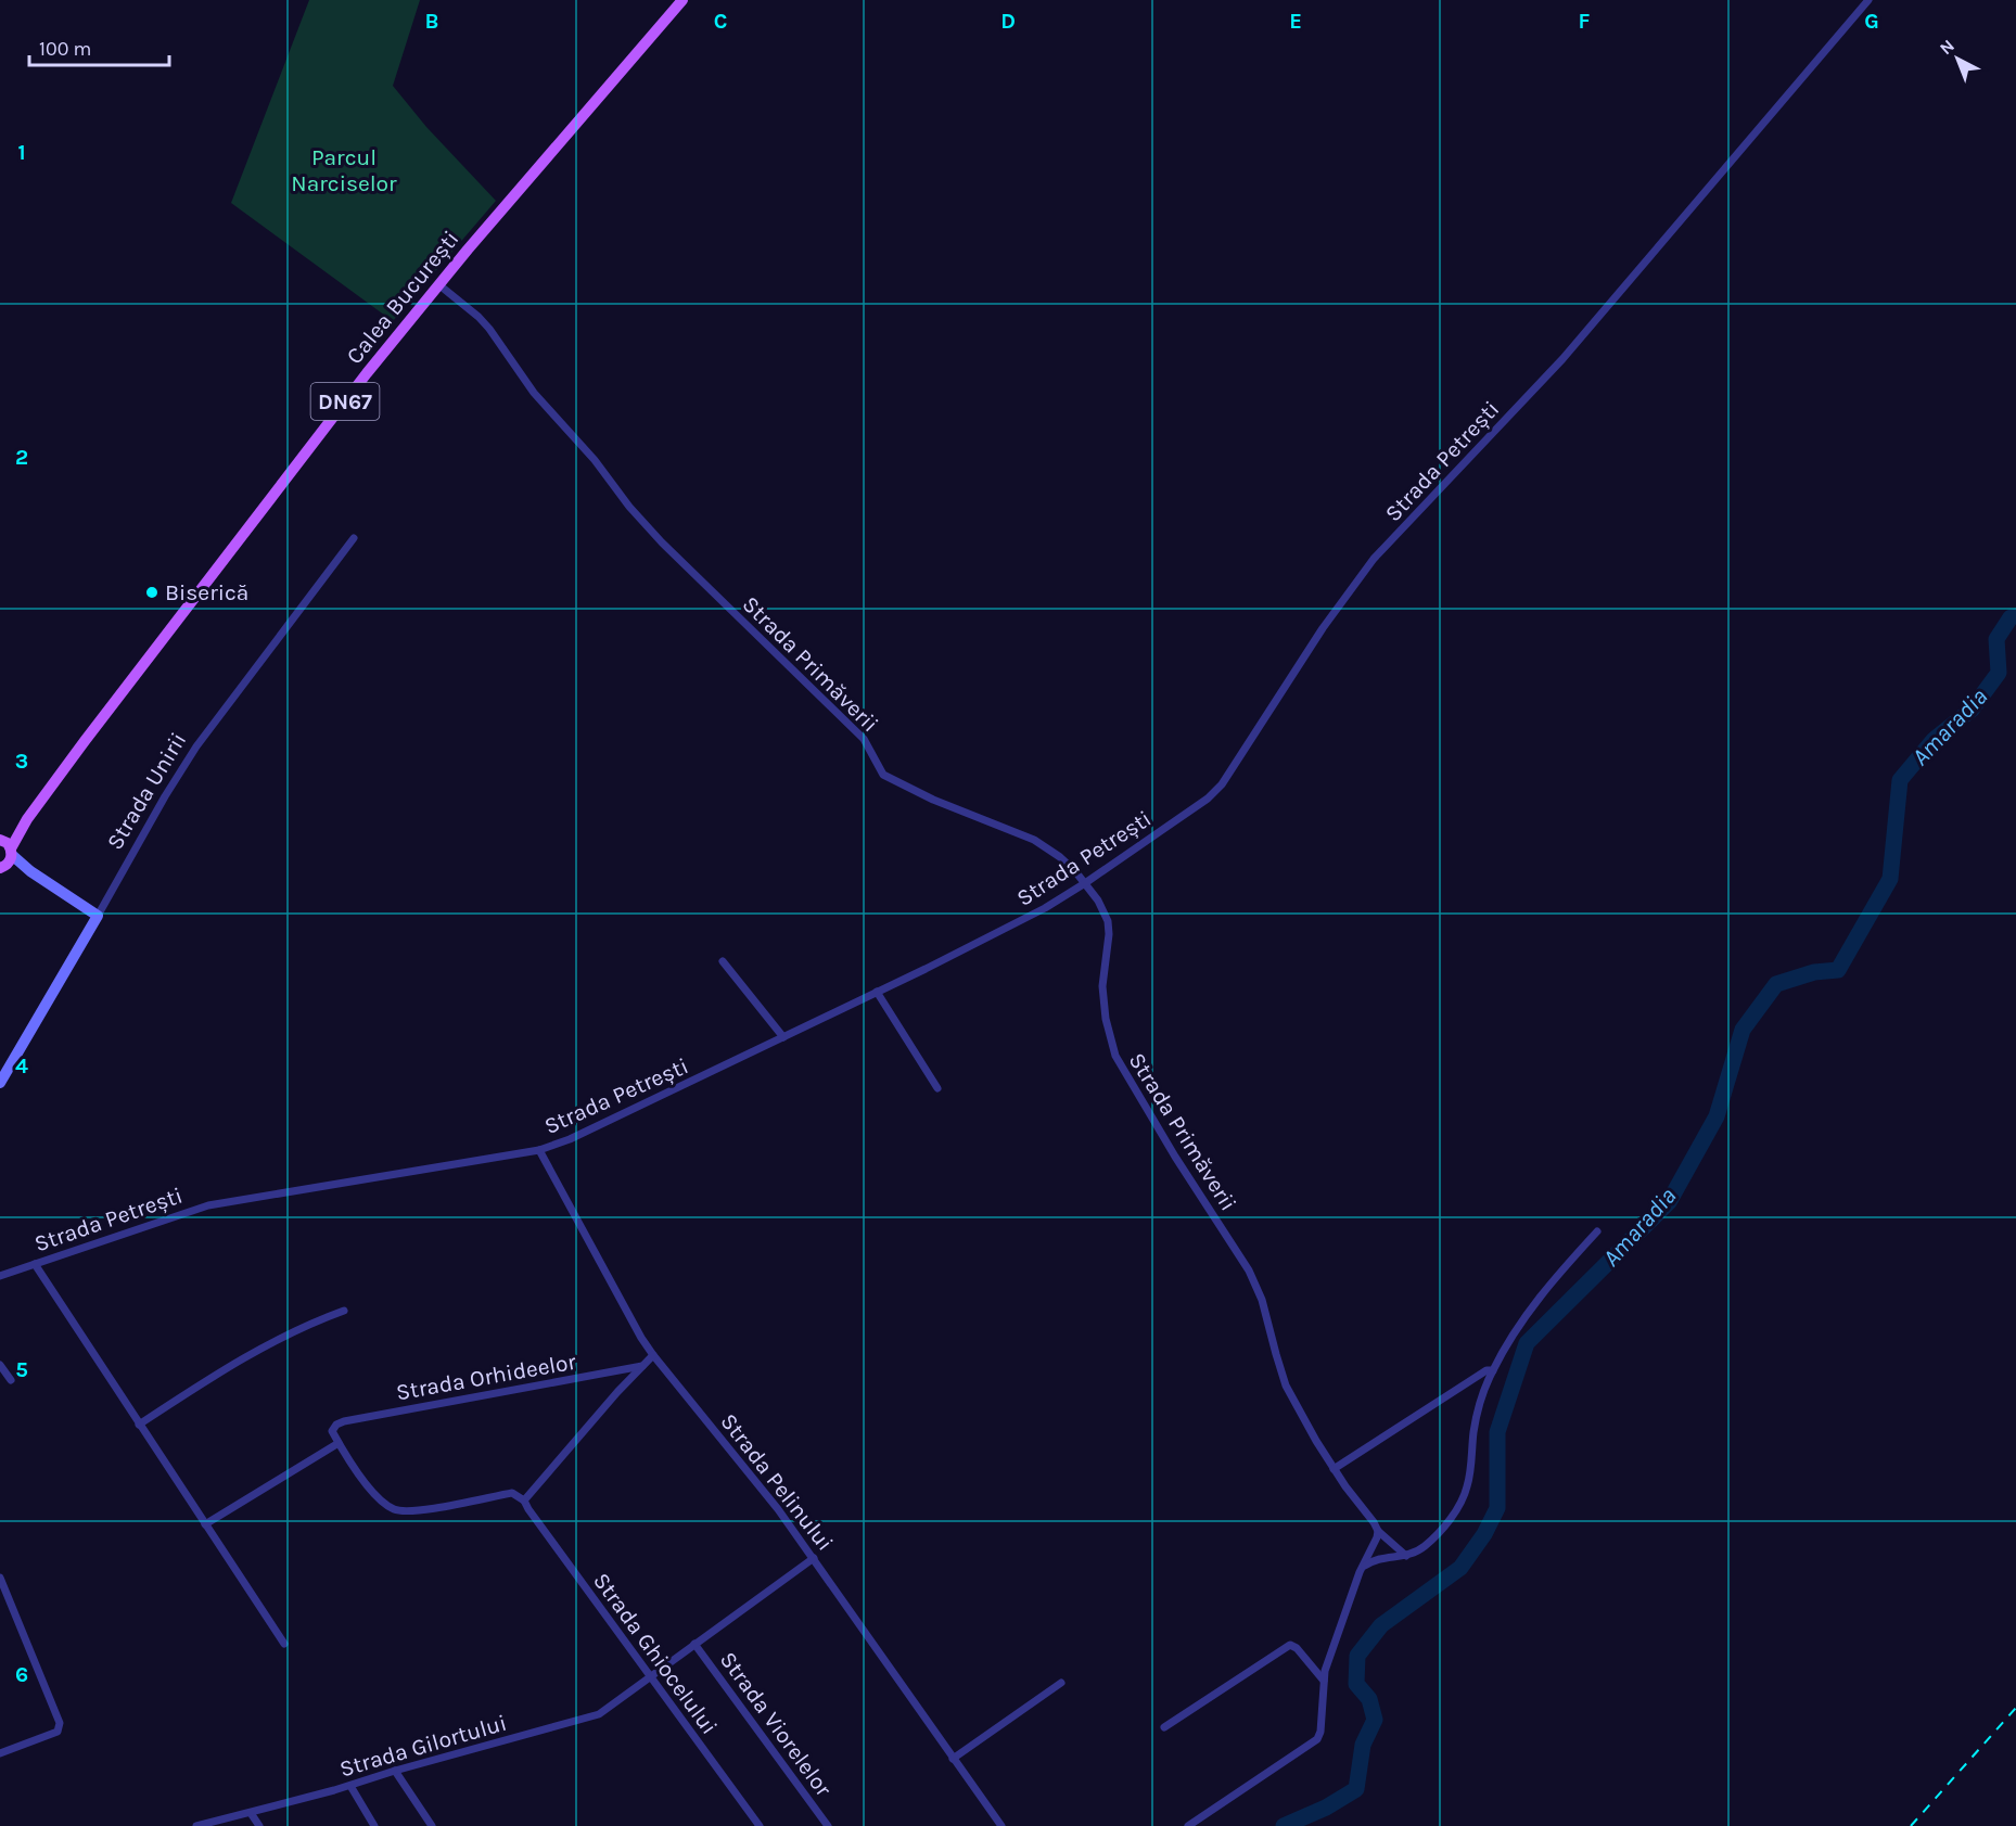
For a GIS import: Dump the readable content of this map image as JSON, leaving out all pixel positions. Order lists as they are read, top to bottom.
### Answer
{
  "streets": {
    "main road": ["Calea București", "DN67", "Strada Unirii"],
    "street": [
      "Strada Petrești",
      "Strada Primăverii",
      "Strada Orhideelor",
      "Strada Pelinului",
      "Strada Ghiocelului",
      "Strada Viorelelor",
      "Strada Gilortului"
    ]
  },
  "crossings": [
    ["Calea București", "Strada Primăverii"],
    ["Strada Petrești", "Strada Primăverii"],
    ["Strada Petrești", "Strada Pelinului"],
    ["Strada Pelinului", "Strada Viorelelor"],
    ["Strada Ghiocelului", "Strada Viorelelor"],
    ["Strada Ghiocelului", "Strada Gilortului"],
    ["Strada Viorelelor", "Strada Gilortului"]
  ],
  "water": ["Amaradia"],
  "parks": ["Parcul Narciselor"],
  "places": ["Biserică"],
  "scale_bar": "100 m",
  "north": "top left",
  "grid": {
    "columns": [
      "B",
      "C",
      "D",
      "E",
      "F",
      "G"
    ],
    "rows": [
      "1",
      "2",
      "3",
      "4",
      "5",
      "6"
    ]
  }
}
